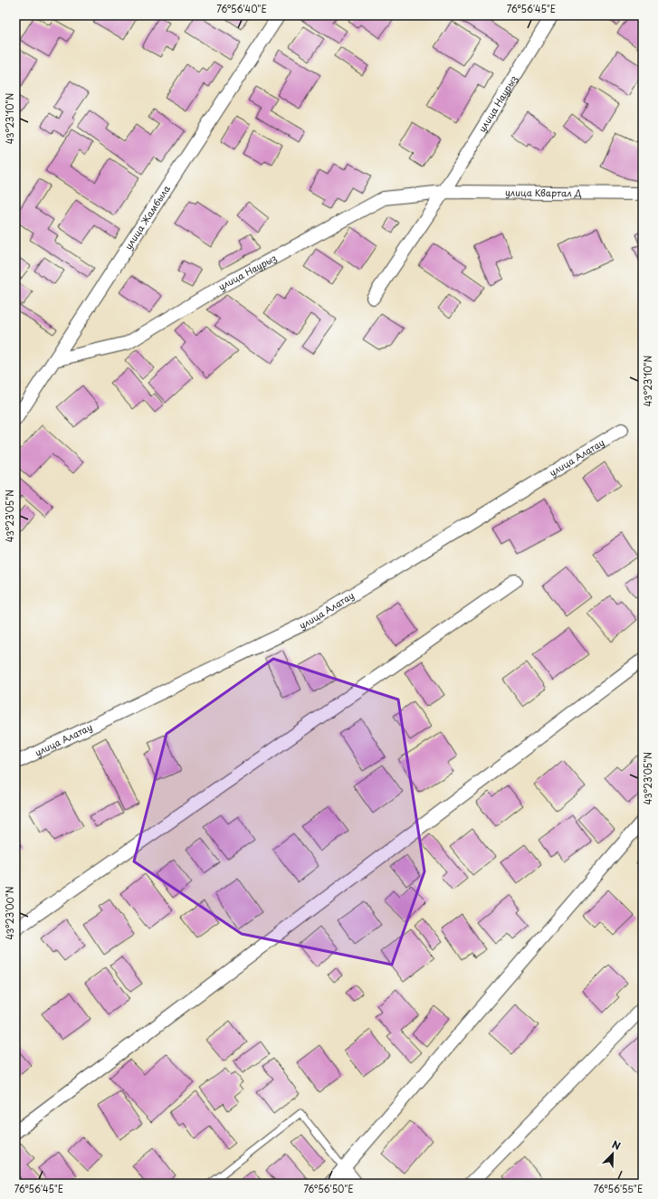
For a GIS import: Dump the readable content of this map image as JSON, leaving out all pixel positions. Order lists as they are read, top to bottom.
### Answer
{
  "streets": {
    "street": [
      "улица Наурыз",
      "улица Квартал Д",
      "улица Жамбыла",
      "улица Алатау"
    ]
  },
  "crossings": [
    ["улица Наурыз", "улица Квартал Д"],
    ["улица Наурыз", "улица Жамбыла"]
  ],
  "north": "top right",
  "coordinates": [
    "76°56'40\"E",
    "76°56'45\"E",
    "43°23'10\"N",
    "43°23'05\"N",
    "43°23'00\"N",
    "76°56'50\"E",
    "76°56'55\"E"
  ]
}
